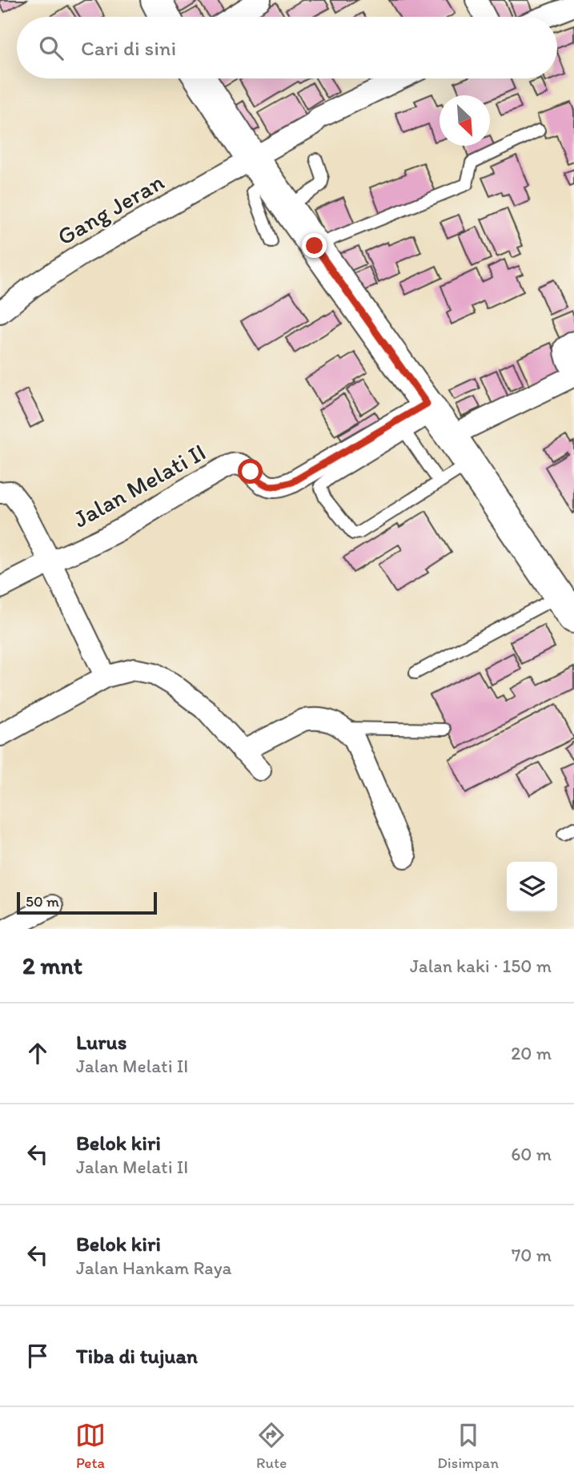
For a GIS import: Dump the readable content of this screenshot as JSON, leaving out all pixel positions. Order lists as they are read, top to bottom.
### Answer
{
  "streets": {
    "street": ["Gang Jeran", "Jalan Melati II"]
  },
  "scale_bar": "50 m",
  "north": "bottom right",
  "page": {
    "search": "Cari di sini",
    "scale": "50 m",
    "heading": ["2 mnt", "Jalan kaki · 150 m"],
    "list": [
      ["Lurus", "Jalan Melati II", "20 m"],
      ["Belok kiri", "Jalan Melati II", "60 m"],
      ["Belok kiri", "Jalan Hankam Raya", "70 m"],
      "Tiba di tujuan"
    ],
    "nav": ["Peta", "Rute", "Disimpan"]
  }
}
